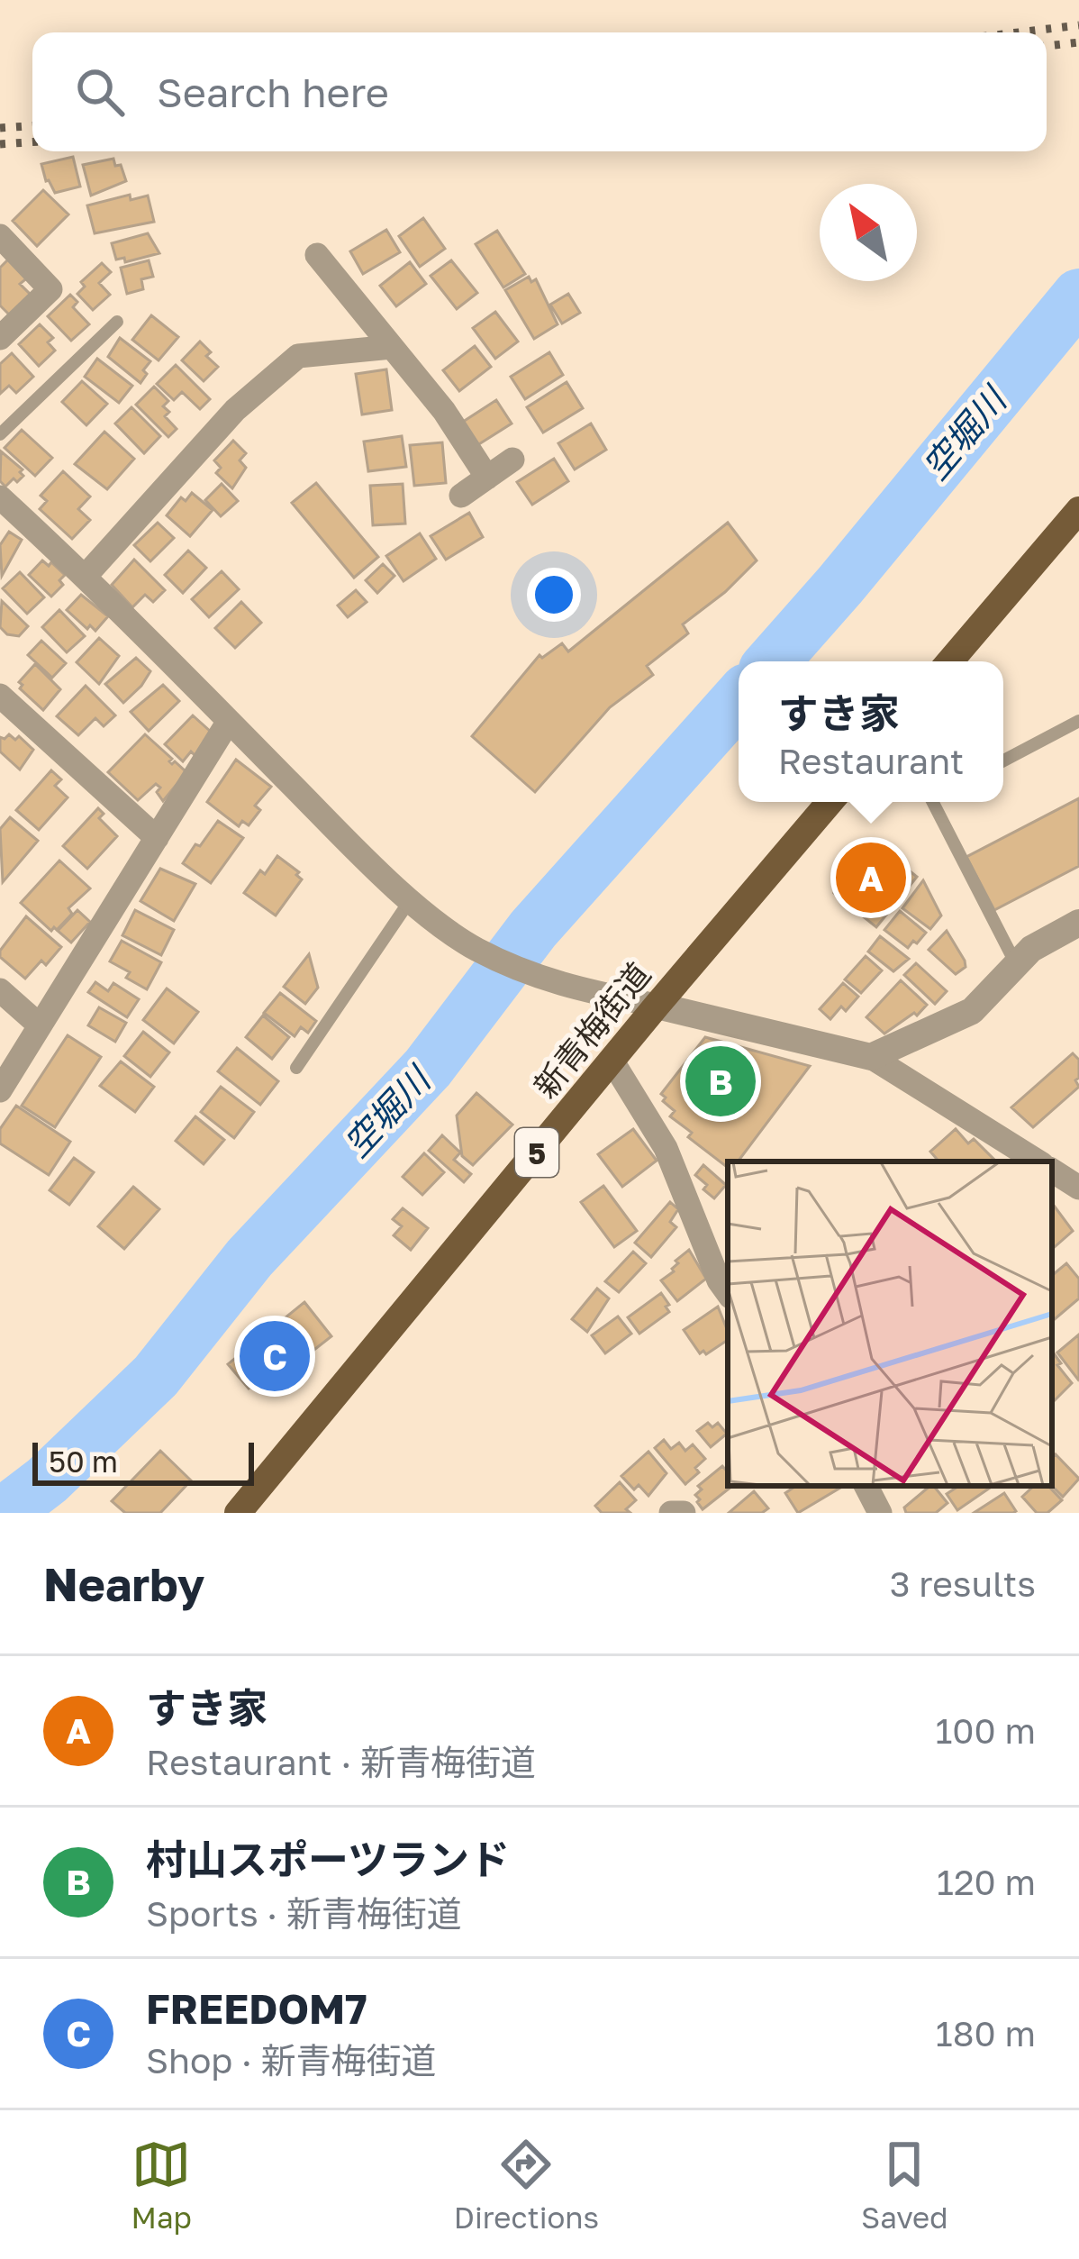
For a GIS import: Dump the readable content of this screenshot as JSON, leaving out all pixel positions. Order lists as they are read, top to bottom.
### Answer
{
  "streets": {
    "main road": ["新青梅街道", "5"]
  },
  "water": ["空堀川"],
  "scale_bar": "50 m",
  "north": "top left",
  "page": {
    "search": "Search here",
    "popup": ["すき家", "Restaurant"],
    "pins": ["A", "B", "C"],
    "scale": "50 m",
    "heading": ["Nearby", "3 results"],
    "list": [
      {
        "mark": "A",
        "name": "すき家",
        "note": "Restaurant · 新青梅街道",
        "value": "100 m"
      },
      {
        "mark": "B",
        "name": "村山スポーツランド",
        "note": "Sports · 新青梅街道",
        "value": "120 m"
      },
      {
        "mark": "C",
        "name": "FREEDOM7",
        "note": "Shop · 新青梅街道",
        "value": "180 m"
      }
    ],
    "nav": ["Map", "Directions", "Saved"]
  }
}
